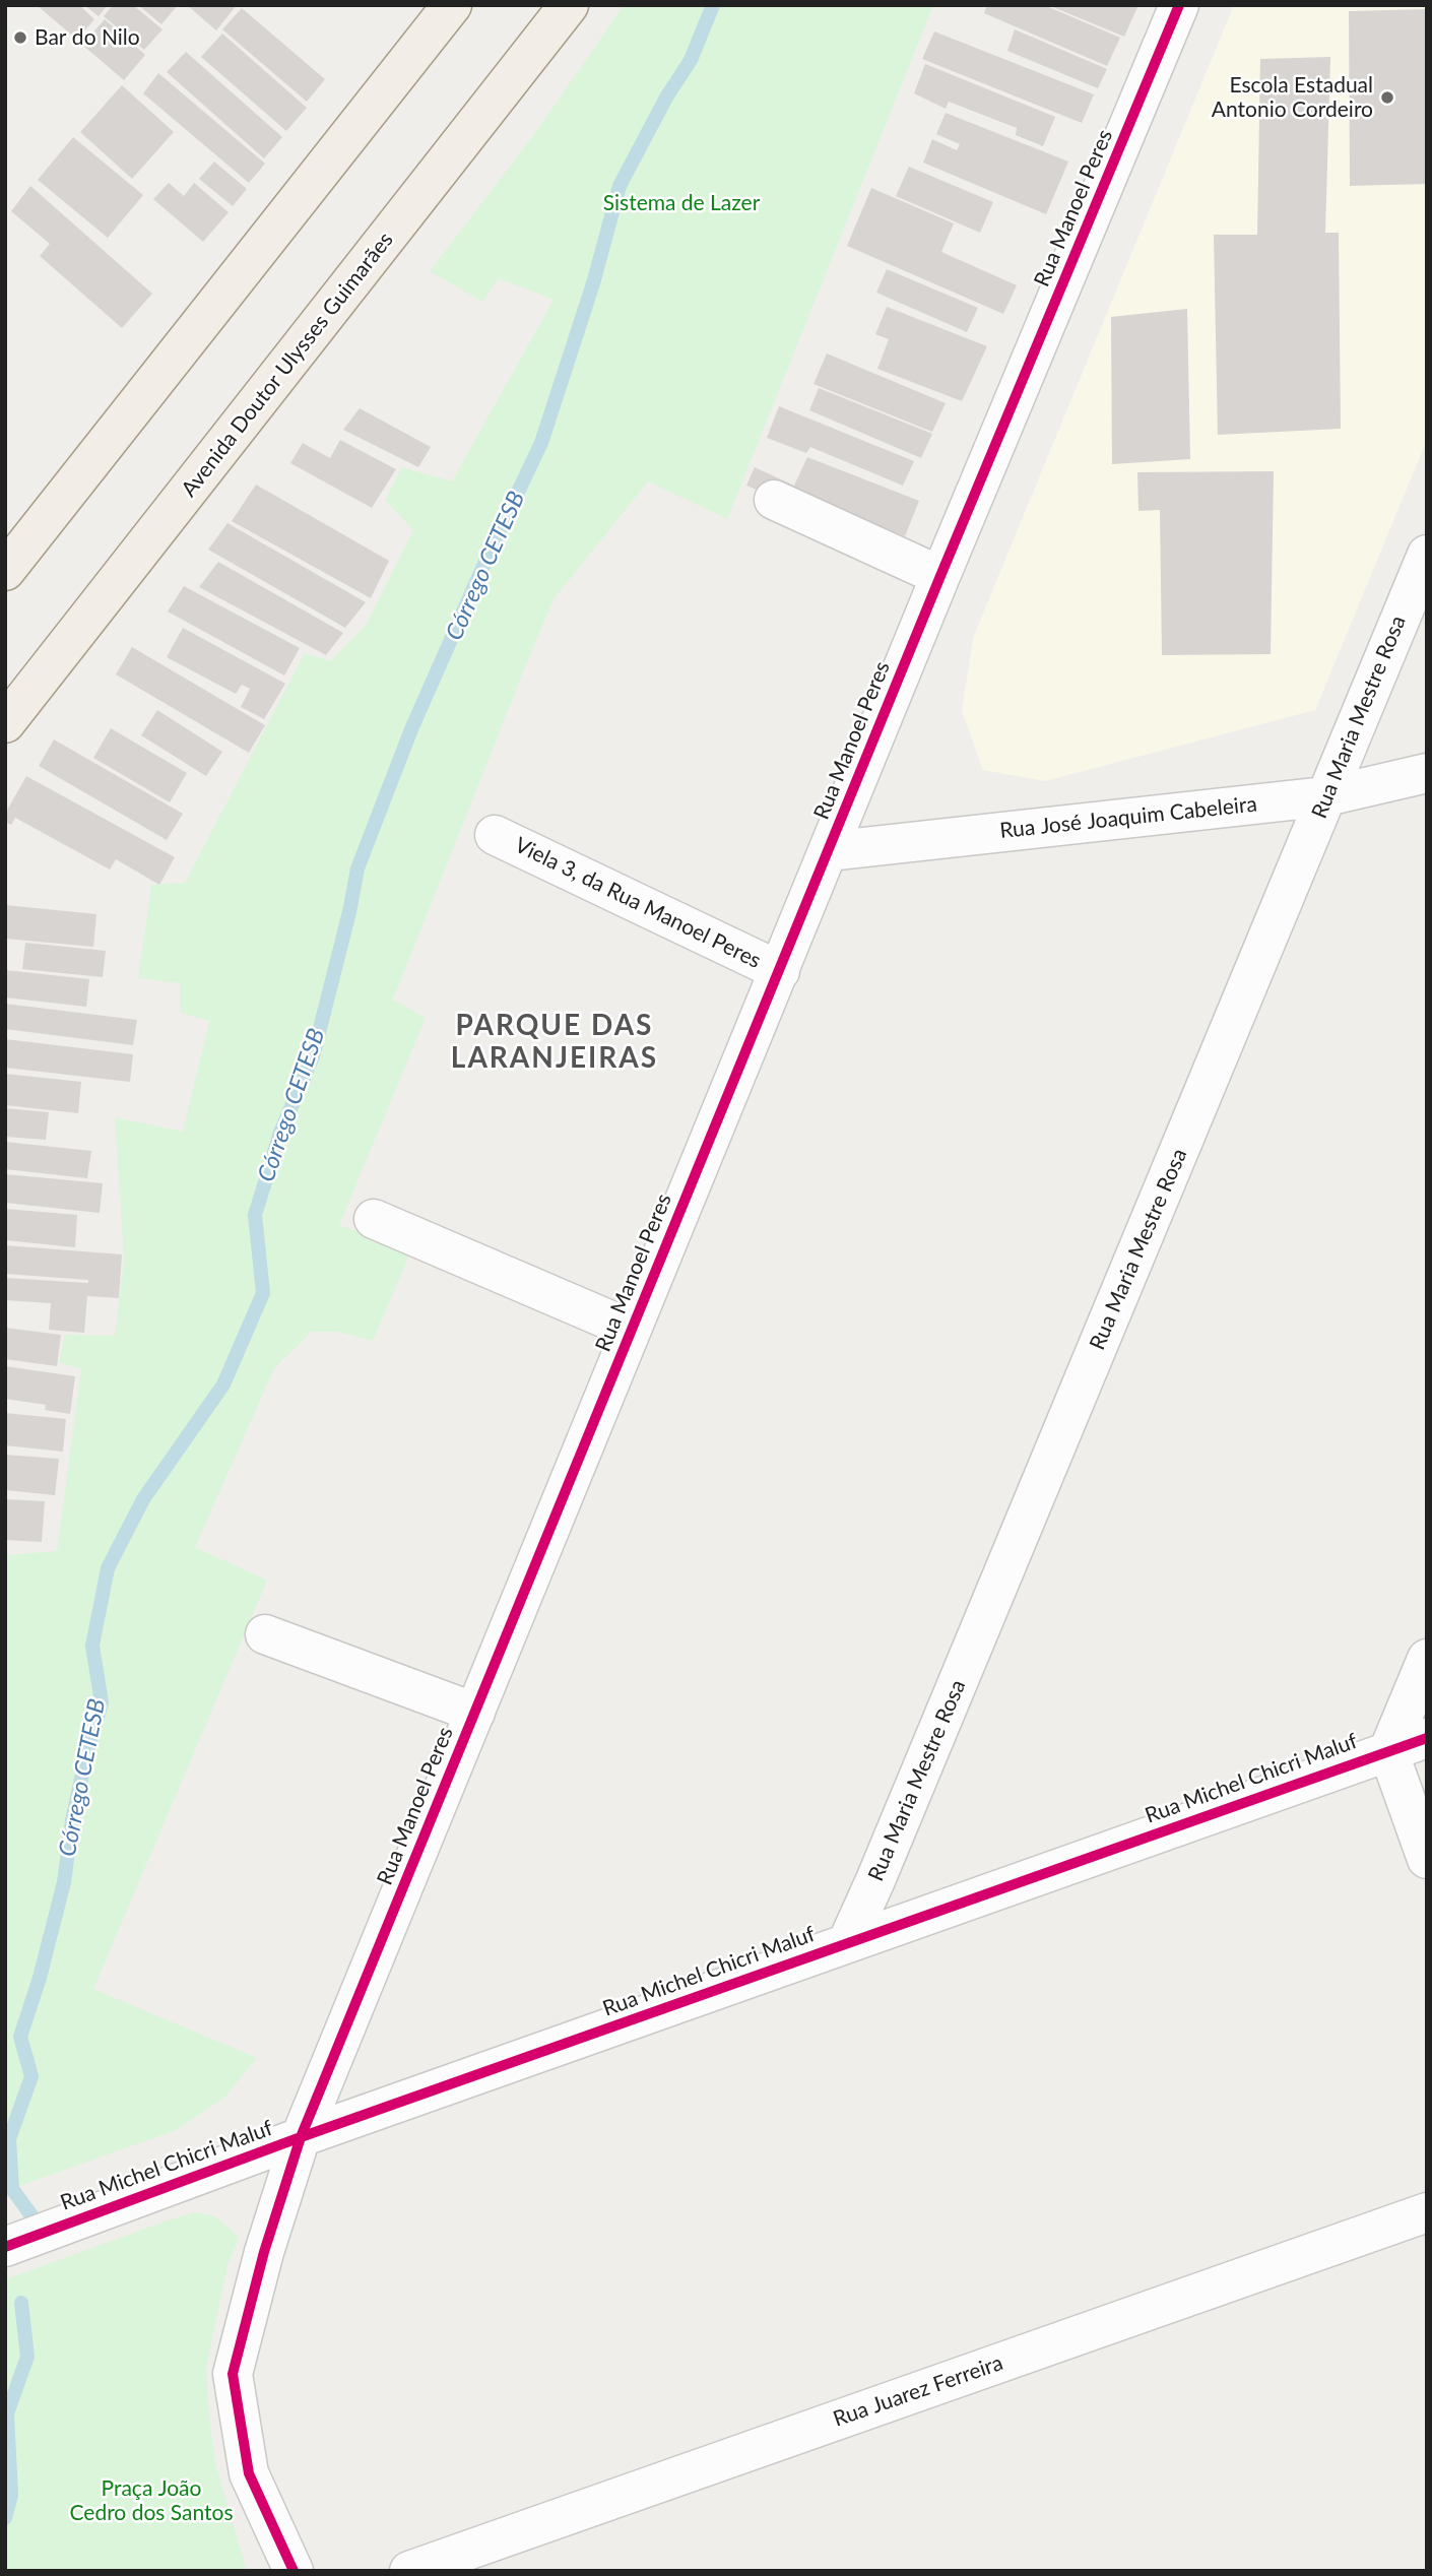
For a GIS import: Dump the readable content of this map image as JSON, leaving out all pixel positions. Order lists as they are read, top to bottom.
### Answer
{
  "streets": {
    "main road": ["Avenida Doutor Ulysses Guimarães"],
    "street": [
      "Rua Manoel Peres",
      "Rua Maria Mestre Rosa",
      "Rua José Joaquim Cabeleira",
      "Viela 3, da Rua Manoel Peres",
      "Rua Michel Chicri Maluf",
      "Rua Juarez Ferreira"
    ]
  },
  "crossings": [
    ["Rua Manoel Peres", "Rua José Joaquim Cabeleira"],
    ["Rua Manoel Peres", "Viela 3, da Rua Manoel Peres"],
    ["Rua Manoel Peres", "Rua Michel Chicri Maluf"],
    ["Rua Maria Mestre Rosa", "Rua José Joaquim Cabeleira"],
    ["Rua Maria Mestre Rosa", "Rua Michel Chicri Maluf"]
  ],
  "districts": ["PARQUE DAS LARANJEIRAS"],
  "water": ["Córrego CETESB"],
  "parks": ["Sistema de Lazer", "Praça João Cedro dos Santos"],
  "places": ["Bar do Nilo", "Escola Estadual Antonio Cordeiro"]
}
